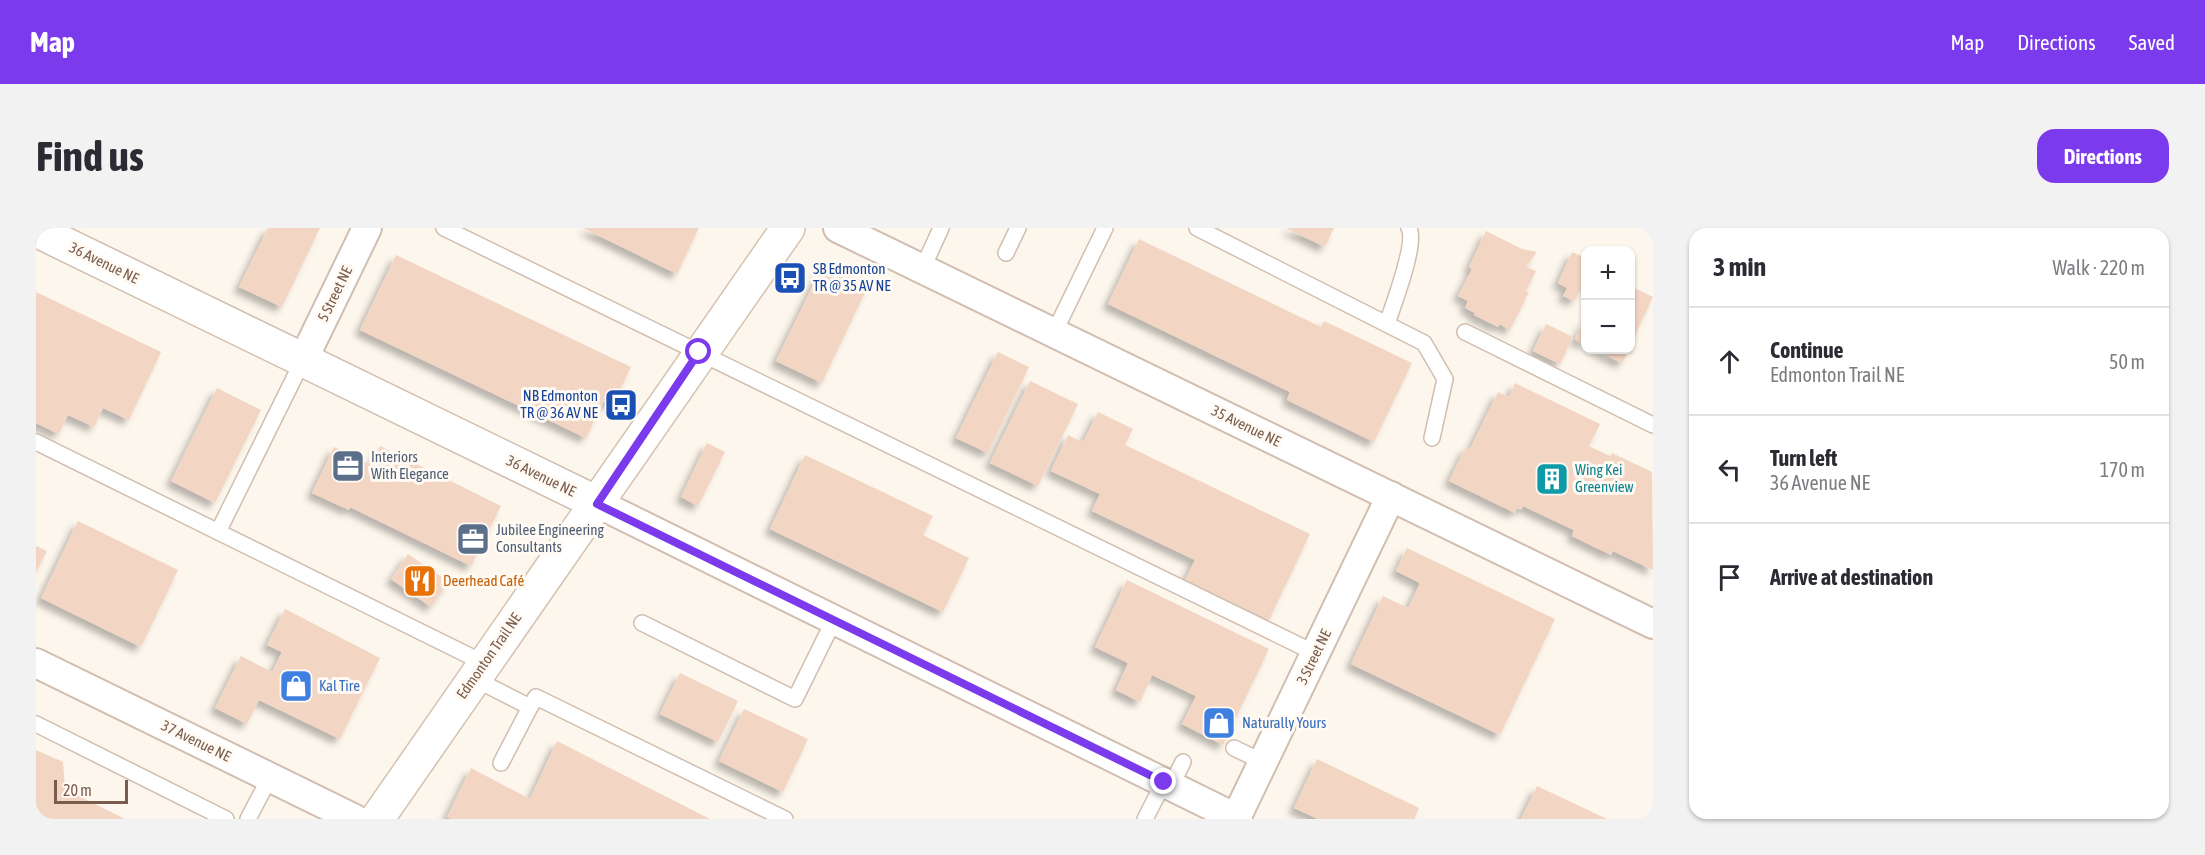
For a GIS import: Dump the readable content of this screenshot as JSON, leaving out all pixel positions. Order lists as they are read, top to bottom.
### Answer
{
  "streets": {
    "main road": ["36 Avenue NE", "Edmonton Trail NE"],
    "street": [
      "5 Street NE",
      "35 Avenue NE",
      "3 Street NE",
      "37 Avenue NE"
    ]
  },
  "crossings": [
    ["36 Avenue NE", "5 Street NE"],
    ["36 Avenue NE", "Edmonton Trail NE"],
    ["36 Avenue NE", "3 Street NE"],
    ["35 Avenue NE", "3 Street NE"]
  ],
  "places": {
    "bus stop": ["SB Edmonton TR @ 35 AV NE", "NB Edmonton TR @ 36 AV NE"],
    "office": ["Interiors With Elegance", "Jubilee Engineering Consultants"],
    "building": ["Wing Kei Greenview"],
    "restaurant": ["Deerhead Café"],
    "shop": ["Kal Tire", "Naturally Yours"]
  },
  "scale_bar": "20 m",
  "page": {
    "header": "Map",
    "nav": ["Map", "Directions", "Saved"],
    "buttons": "Directions",
    "title": "Find us",
    "heading": ["3 min", "Walk · 220 m"],
    "map_buttons": ["+", "−"],
    "list": [
      ["Continue", "Edmonton Trail NE", "50 m"],
      ["Turn left", "36 Avenue NE", "170 m"],
      "Arrive at destination"
    ],
    "scale": "20 m"
  }
}
